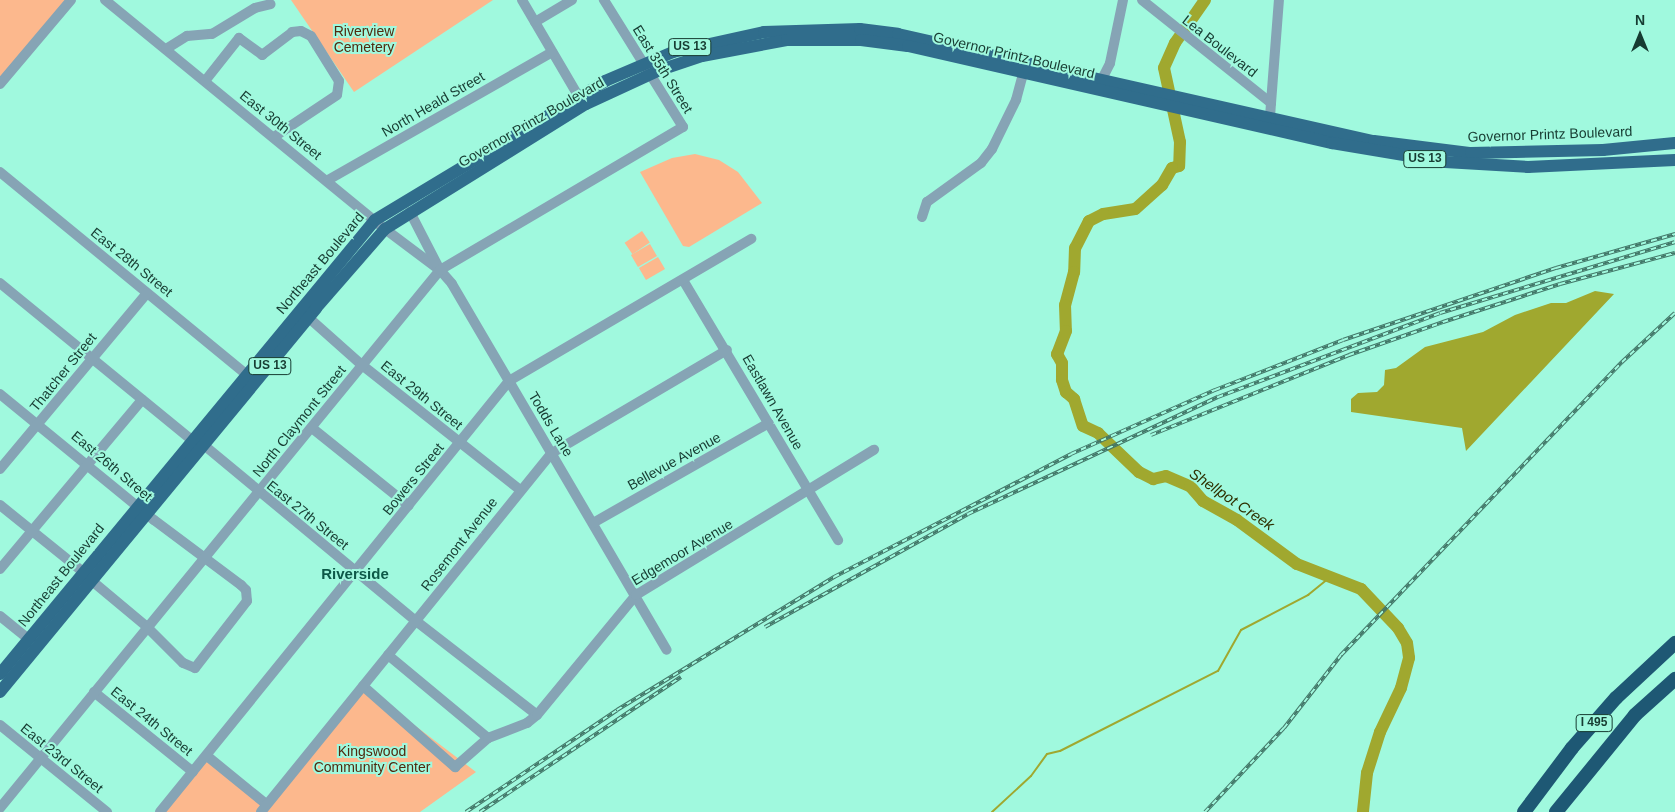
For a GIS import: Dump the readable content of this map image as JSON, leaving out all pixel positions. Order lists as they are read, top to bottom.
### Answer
{
  "streets": {
    "highway": ["I 495"],
    "main road": ["US 13", "Governor Printz Boulevard", "Northeast Boulevard"],
    "street": [
      "Lea Boulevard",
      "East 35th Street",
      "North Heald Street",
      "East 30th Street",
      "East 28th Street",
      "Thatcher Street",
      "East 29th Street",
      "Eastlawn Avenue",
      "North Claymont Street",
      "Todds Lane",
      "Bellevue Avenue",
      "East 26th Street",
      "Bowers Street",
      "East 27th Street",
      "Rosemont Avenue",
      "Edgemoor Avenue",
      "East 24th Street",
      "East 23rd Street"
    ]
  },
  "crossings": [
    ["Governor Printz Boulevard", "East 35th Street"],
    ["Governor Printz Boulevard", "East 30th Street"],
    ["Governor Printz Boulevard", "Northeast Boulevard"],
    ["Governor Printz Boulevard", "Todds Lane"],
    ["East 35th Street", "North Claymont Street"],
    ["North Heald Street", "East 30th Street"],
    ["East 30th Street", "Northeast Boulevard"],
    ["East 30th Street", "North Claymont Street"],
    ["East 30th Street", "Todds Lane"],
    ["East 28th Street", "Northeast Boulevard"],
    ["East 28th Street", "Thatcher Street"],
    ["Northeast Boulevard", "East 29th Street"],
    ["Northeast Boulevard", "East 26th Street"],
    ["Northeast Boulevard", "East 27th Street"],
    ["Thatcher Street", "East 26th Street"],
    ["East 29th Street", "North Claymont Street"],
    ["East 29th Street", "Bowers Street"],
    ["East 29th Street", "Rosemont Avenue"],
    ["Eastlawn Avenue", "Bellevue Avenue"],
    ["Eastlawn Avenue", "Bowers Street"],
    ["Eastlawn Avenue", "Rosemont Avenue"],
    ["Eastlawn Avenue", "Edgemoor Avenue"],
    ["North Claymont Street", "Todds Lane"],
    ["North Claymont Street", "East 26th Street"],
    ["North Claymont Street", "East 27th Street"],
    ["North Claymont Street", "East 24th Street"],
    ["North Claymont Street", "East 23rd Street"],
    ["Todds Lane", "Bellevue Avenue"],
    ["Todds Lane", "Bowers Street"],
    ["Todds Lane", "Rosemont Avenue"],
    ["Todds Lane", "Edgemoor Avenue"],
    ["Bowers Street", "East 27th Street"],
    ["Bowers Street", "East 24th Street"],
    ["East 27th Street", "Rosemont Avenue"],
    ["East 27th Street", "Edgemoor Avenue"],
    ["Rosemont Avenue", "East 24th Street"]
  ],
  "districts": ["Riverside"],
  "water": ["Shellpot Creek"],
  "parks": ["Riverview Cemetery", "Kingswood Community Center"],
  "north": "top"
}
